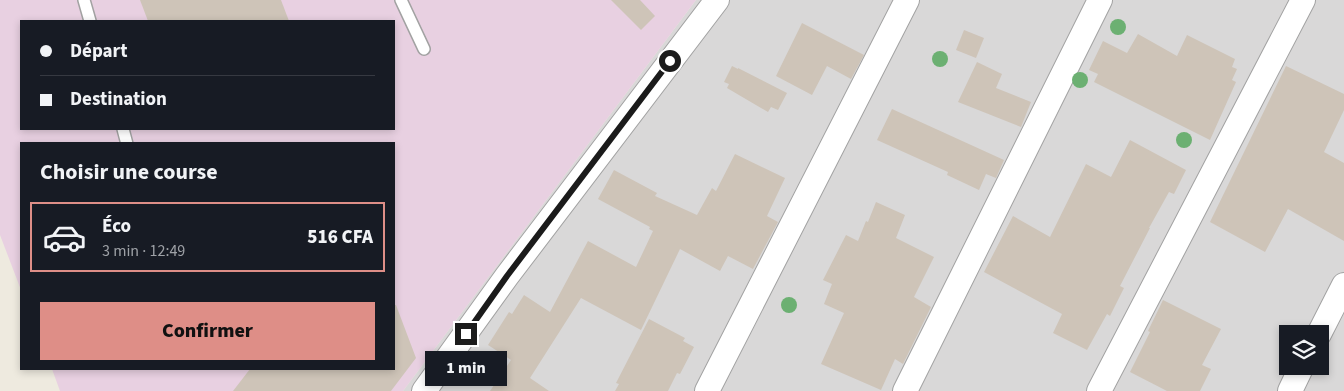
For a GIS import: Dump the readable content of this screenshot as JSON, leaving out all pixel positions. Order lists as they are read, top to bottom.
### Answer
{
  "page": {
    "banner": ["Départ", "Destination"],
    "heading": "Choisir une course",
    "list": [
      {
        "name": "Éco",
        "note": "3 min · 12:49",
        "value": "516 CFA"
      }
    ],
    "buttons": "Confirmer",
    "bubble": "1 min"
  }
}
